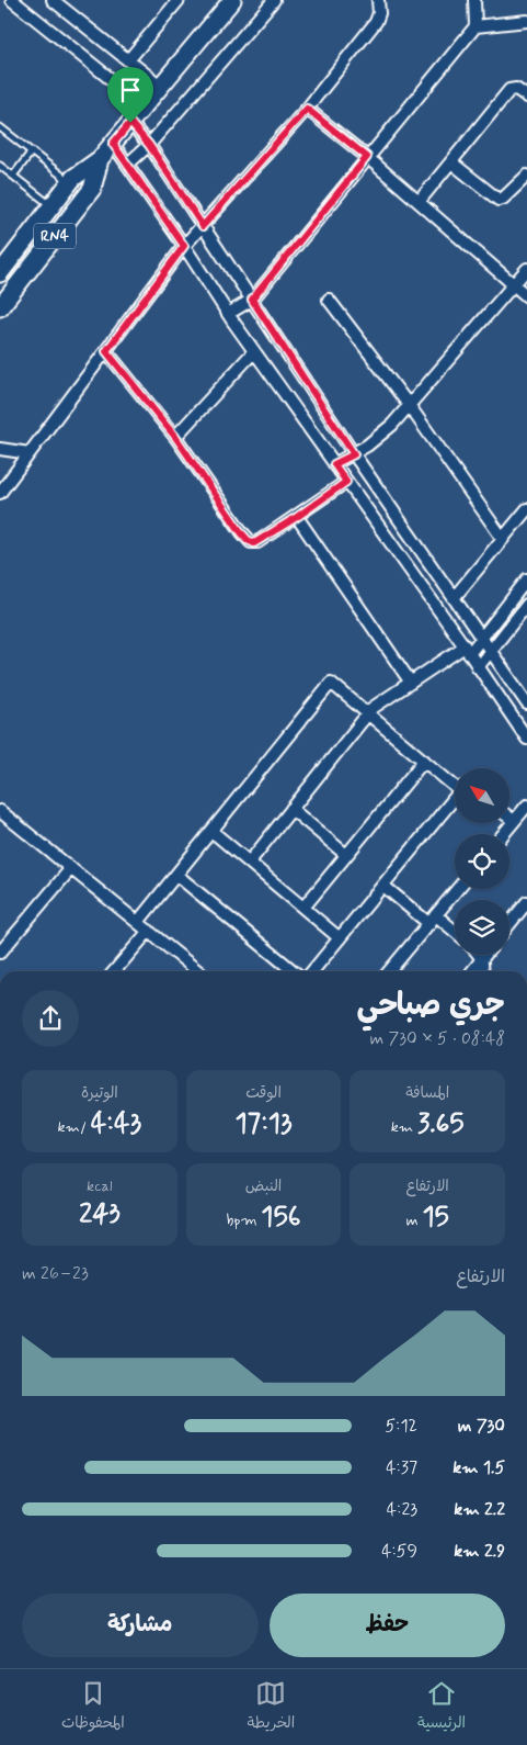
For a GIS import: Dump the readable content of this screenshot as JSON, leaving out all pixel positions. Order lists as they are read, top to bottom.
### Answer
{
  "streets": {
    "main road": ["RN4"]
  },
  "north": "top left",
  "page": {
    "heading": ["جري صباحي", "08:48 · 5 × 730 m"],
    "stats": [
      ["المسافة", "3.65 km"],
      ["الوقت", "17:13"],
      ["الوتيرة", "4:43 /km"],
      ["الارتفاع", "15 m"],
      ["النبض", "156 bpm"],
      ["kcal", "243"]
    ],
    "chart": ["الارتفاع", "23–26 m"],
    "list": [
      {
        "name": "730 m",
        "note": "5:12"
      },
      {
        "name": "1.5 km",
        "note": "4:37"
      },
      {
        "name": "2.2 km",
        "note": "4:23"
      },
      {
        "name": "2.9 km",
        "note": "4:59"
      }
    ],
    "buttons": ["حفظ", "مشاركة"],
    "tabs": ["الرئيسية", "الخريطة", "المحفوظات"]
  }
}
